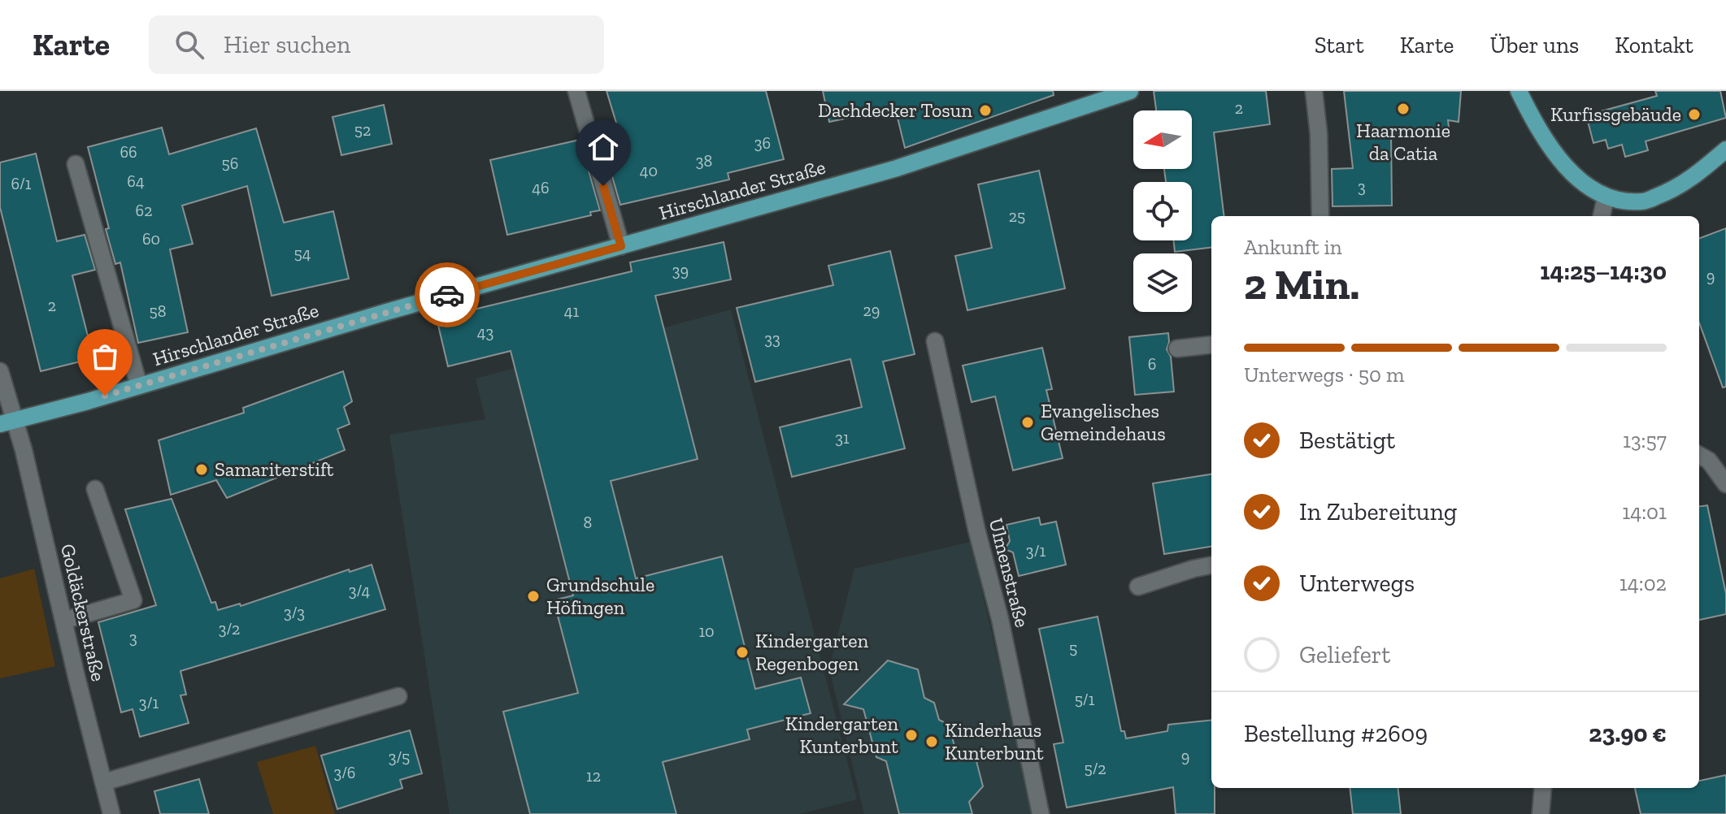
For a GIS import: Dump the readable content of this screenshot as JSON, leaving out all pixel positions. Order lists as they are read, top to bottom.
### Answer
{
  "streets": {
    "main road": ["Hirschlander Straße"],
    "street": ["Ulmenstraße", "Goldäckerstraße"]
  },
  "crossings": [
    ["Hirschlander Straße", "Goldäckerstraße"]
  ],
  "places": [
    "Haarmonie da Catia",
    "Dachdecker Tosun",
    "Kurfissgebäude",
    "Evangelisches Gemeindehaus",
    "Samariterstift",
    "Grundschule Höfingen",
    "Kindergarten Regenbogen",
    "Kindergarten Kunterbunt",
    "Kinderhaus Kunterbunt"
  ],
  "house_numbers": [
    "2",
    "52",
    "36",
    "66",
    "38",
    "56",
    "40",
    "64",
    "6/1",
    "3",
    "46",
    "62",
    "25",
    "60",
    "54",
    "39",
    "9",
    "2",
    "29",
    "58",
    "41",
    "43",
    "33",
    "6",
    "31",
    "8",
    "3/1",
    "3/4",
    "3/3",
    "3/2",
    "10",
    "3",
    "5",
    "5/1",
    "3/1",
    "9",
    "3/5",
    "5/2",
    "3/6",
    "12"
  ],
  "north": "left",
  "page": {
    "header": "Karte",
    "search": "Hier suchen",
    "nav": [
      "Start",
      "Karte",
      "Über uns",
      "Kontakt"
    ],
    "heading": ["2 Min.", "Ankunft in", "14:25–14:30"],
    "panel": ["Bestellung #2609", "23.90 €"],
    "bar": "Unterwegs · 50 m",
    "list": [
      ["Bestätigt", "13:57"],
      ["In Zubereitung", "14:01"],
      ["Unterwegs", "14:02"],
      "Geliefert"
    ]
  }
}
